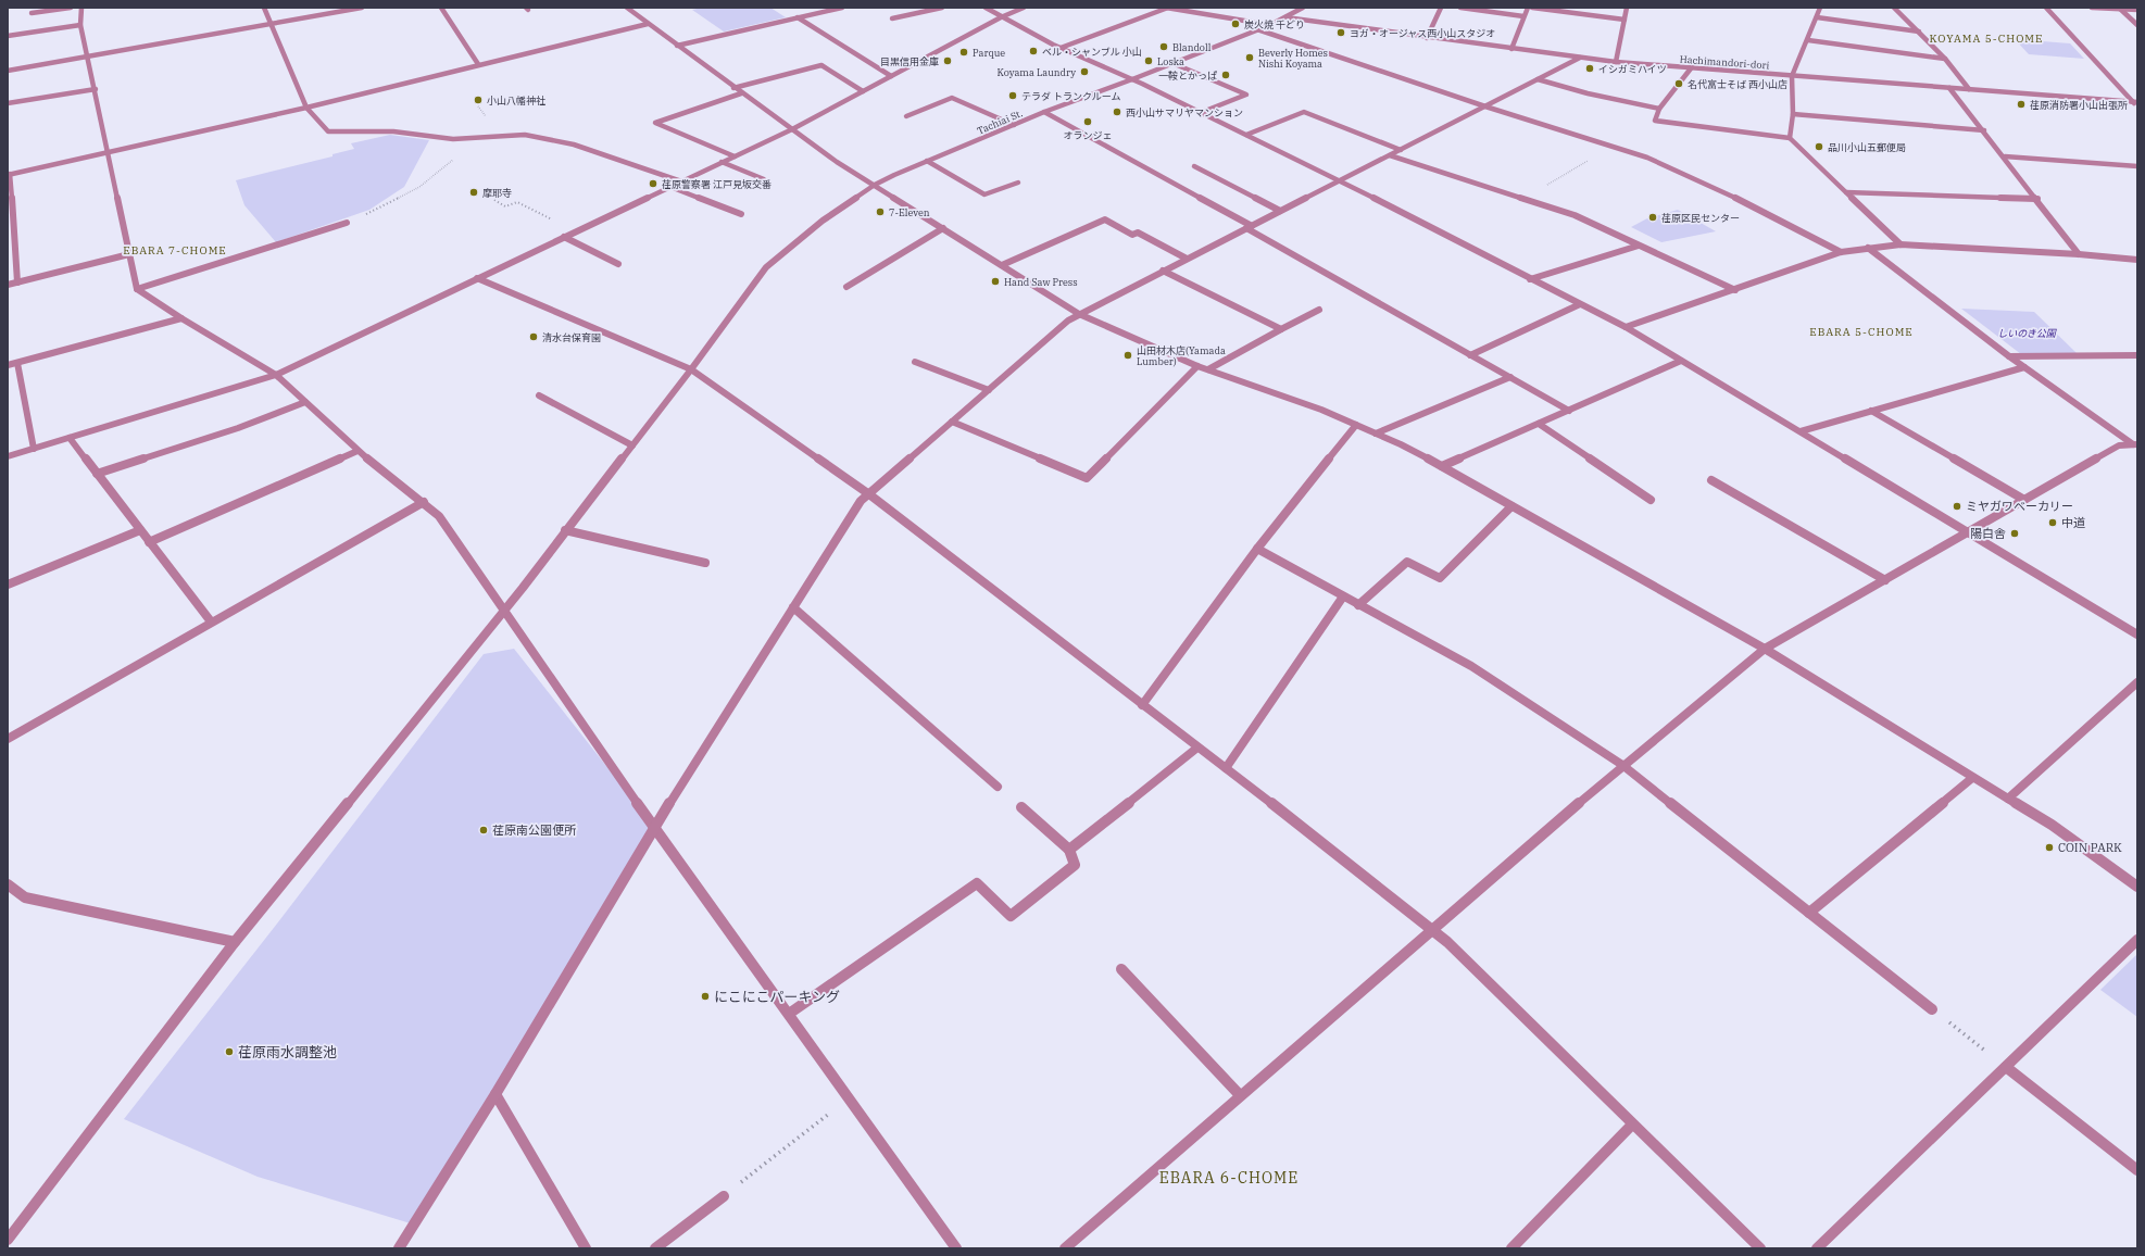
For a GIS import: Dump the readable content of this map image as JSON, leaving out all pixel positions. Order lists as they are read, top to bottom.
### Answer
{
  "streets": {
    "street": ["Hachimandori-dori", "Tachiai St."]
  },
  "crossings": [
    ["Hachimandori-dori", "Tachiai St."]
  ],
  "districts": [
    "KOYAMA 5-CHOME",
    "EBARA 7-CHOME",
    "EBARA 5-CHOME",
    "EBARA 6-CHOME"
  ],
  "parks": ["しいのき公園"],
  "places": [
    "炭火焼 千どり",
    "ヨガ・オージャス西小山スタジオ",
    "Blandoll",
    "ベル・シャンブル 小山",
    "Parque",
    "Beverly Homes Nishi Koyama",
    "目黒信用金庫",
    "Loska",
    "イシガミハイツ",
    "Koyama Laundry",
    "一鞍とかっぱ",
    "名代富士そば 西小山店",
    "テラダ トランクルーム",
    "小山八幡神社",
    "荏原消防署小山出張所",
    "西小山サマリヤマンション",
    "オランジェ",
    "品川小山五郵便局",
    "荏原警察署 江戸見坂交番",
    "摩耶寺",
    "7-Eleven",
    "荏原区民センター",
    "Hand Saw Press",
    "清水台保育園",
    "山田材木店(Yamada Lumber)",
    "ミヤガワベーカリー",
    "中道",
    "陽白舎",
    "荏原南公園便所",
    "COIN PARK",
    "にこにこパーキング",
    "荏原雨水調整池"
  ]
}
